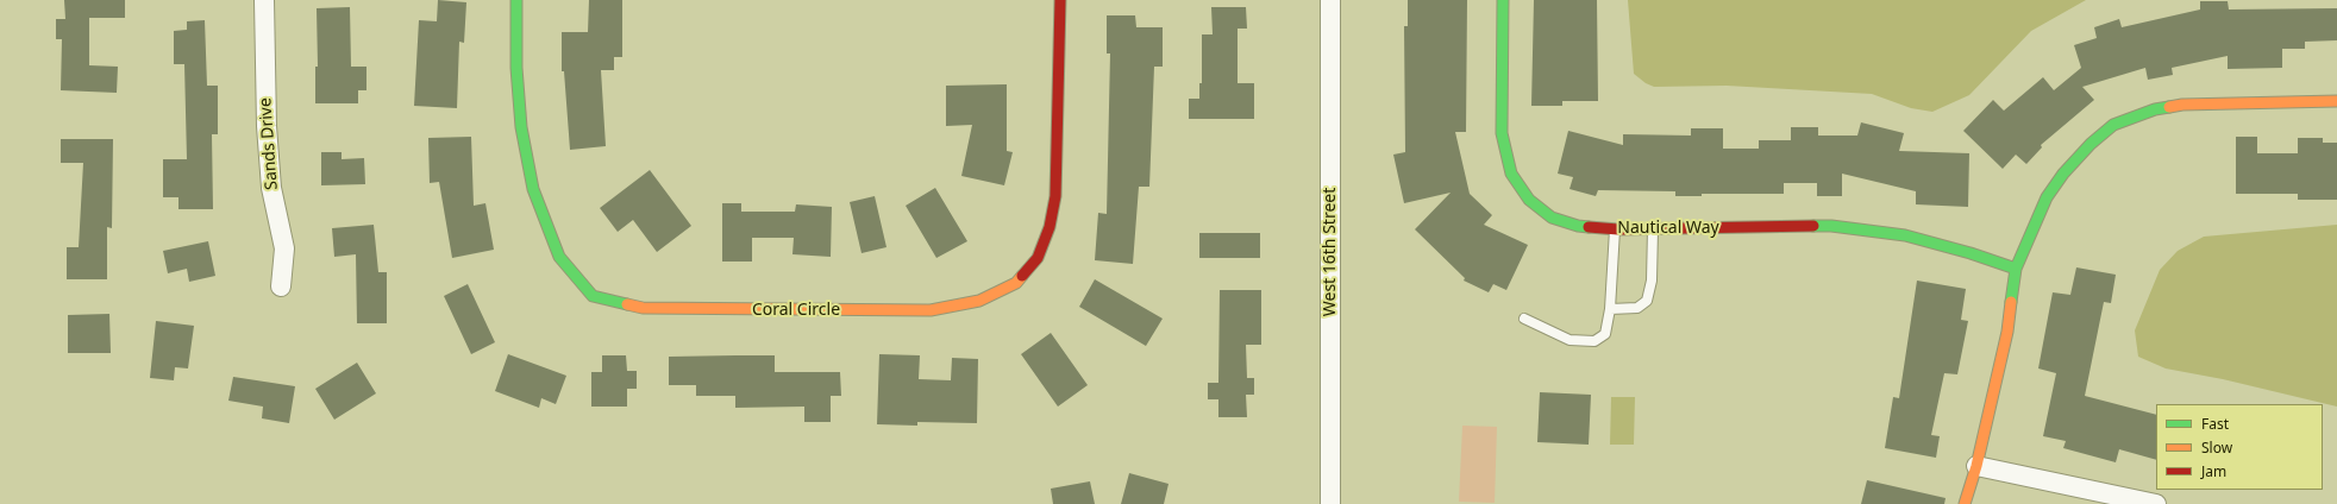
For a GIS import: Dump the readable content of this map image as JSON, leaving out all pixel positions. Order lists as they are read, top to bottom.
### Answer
{
  "streets": {
    "street": [
      "Sands Drive",
      "Nautical Way",
      "West 16th Street",
      "Coral Circle"
    ]
  },
  "legend": ["Fast", "Slow", "Jam"]
}
